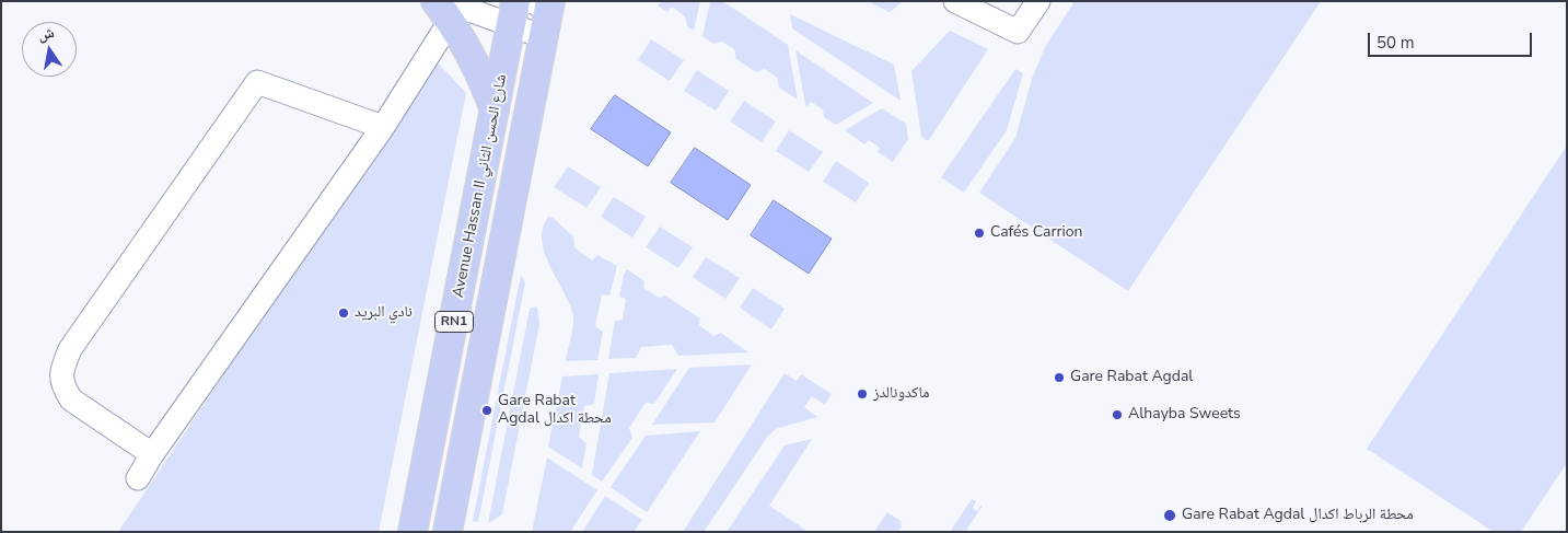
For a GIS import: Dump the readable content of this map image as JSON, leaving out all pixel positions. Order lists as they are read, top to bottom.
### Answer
{
  "streets": {
    "main road": ["Avenue Hassan II شارع الحسن الثاني", "RN1"]
  },
  "places": [
    "Cafés Carrion",
    "نادي البريد",
    "Gare Rabat Agdal",
    "ماكدونالدز",
    "Gare Rabat Agdal محطة اكدال",
    "Alhayba Sweets",
    "Gare Rabat Agdal محطة الرباط اكدال"
  ],
  "scale_bar": "50 m",
  "north": "top"
}
